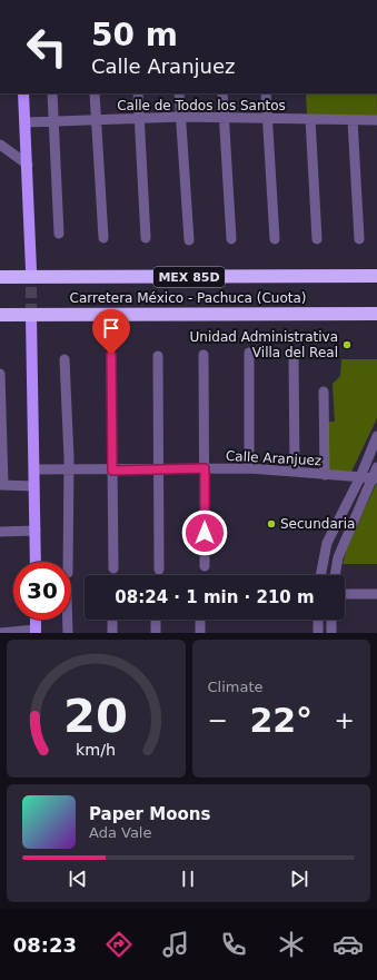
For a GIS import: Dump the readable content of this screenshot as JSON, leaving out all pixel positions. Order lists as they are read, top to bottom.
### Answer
{
  "streets": {
    "highway": ["MEX 85D", "Carretera México - Pachuca (Cuota)"],
    "street": ["Calle de Todos los Santos", "Calle Aranjuez"]
  },
  "places": ["Unidad Administrativa Villa del Real", "Secundaria"],
  "page": {
    "turn": ["50 m", "Calle Aranjuez"],
    "limit": "30",
    "trip": "08:24 · 1 min · 210 m",
    "tile": "Climate",
    "heat": ["−", "22°", "+"],
    "song": ["Paper Moons", "Ada Vale"],
    "tabs": "08:23",
    "gauge": ["20", "km/h"]
  }
}
